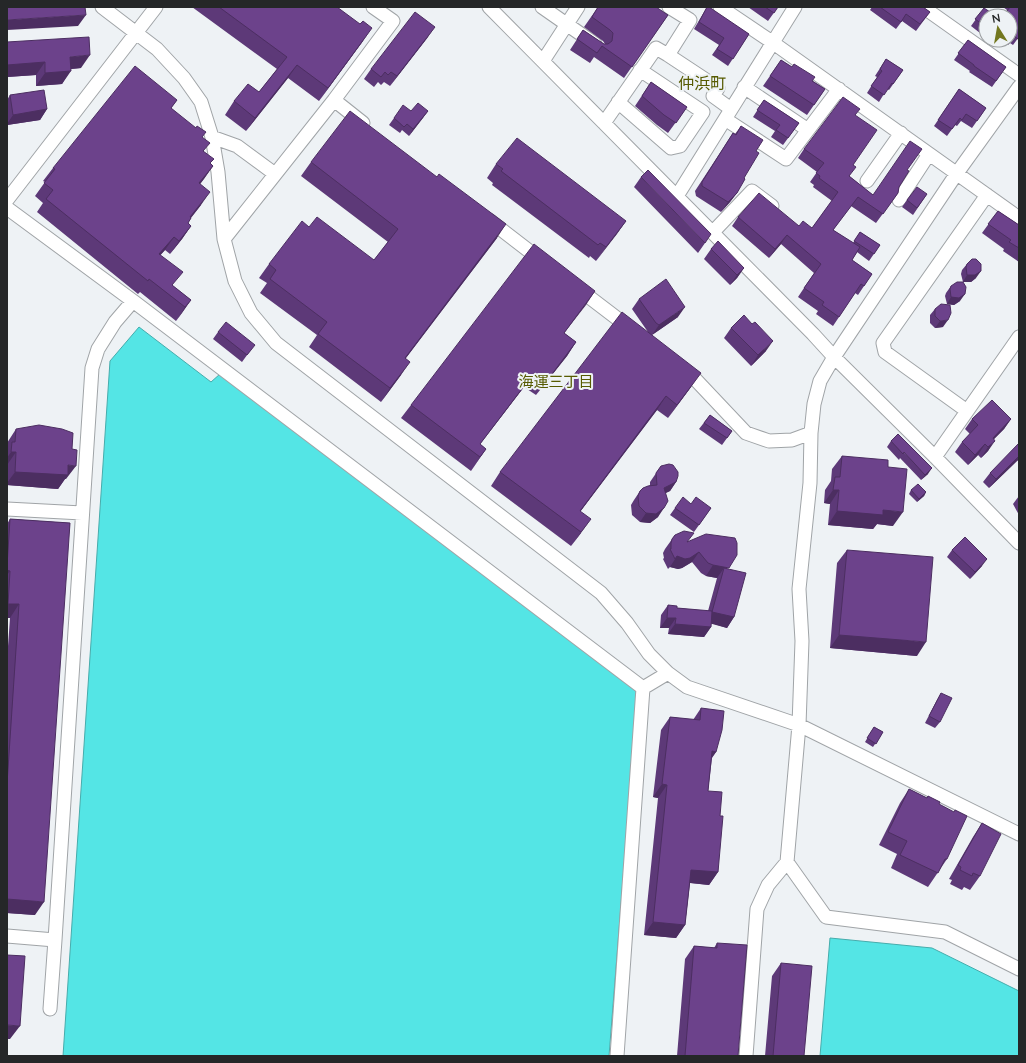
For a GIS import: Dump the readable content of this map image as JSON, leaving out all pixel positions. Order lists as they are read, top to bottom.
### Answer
{
  "districts": ["仲浜町", "海運三丁目"],
  "north": "top"
}
